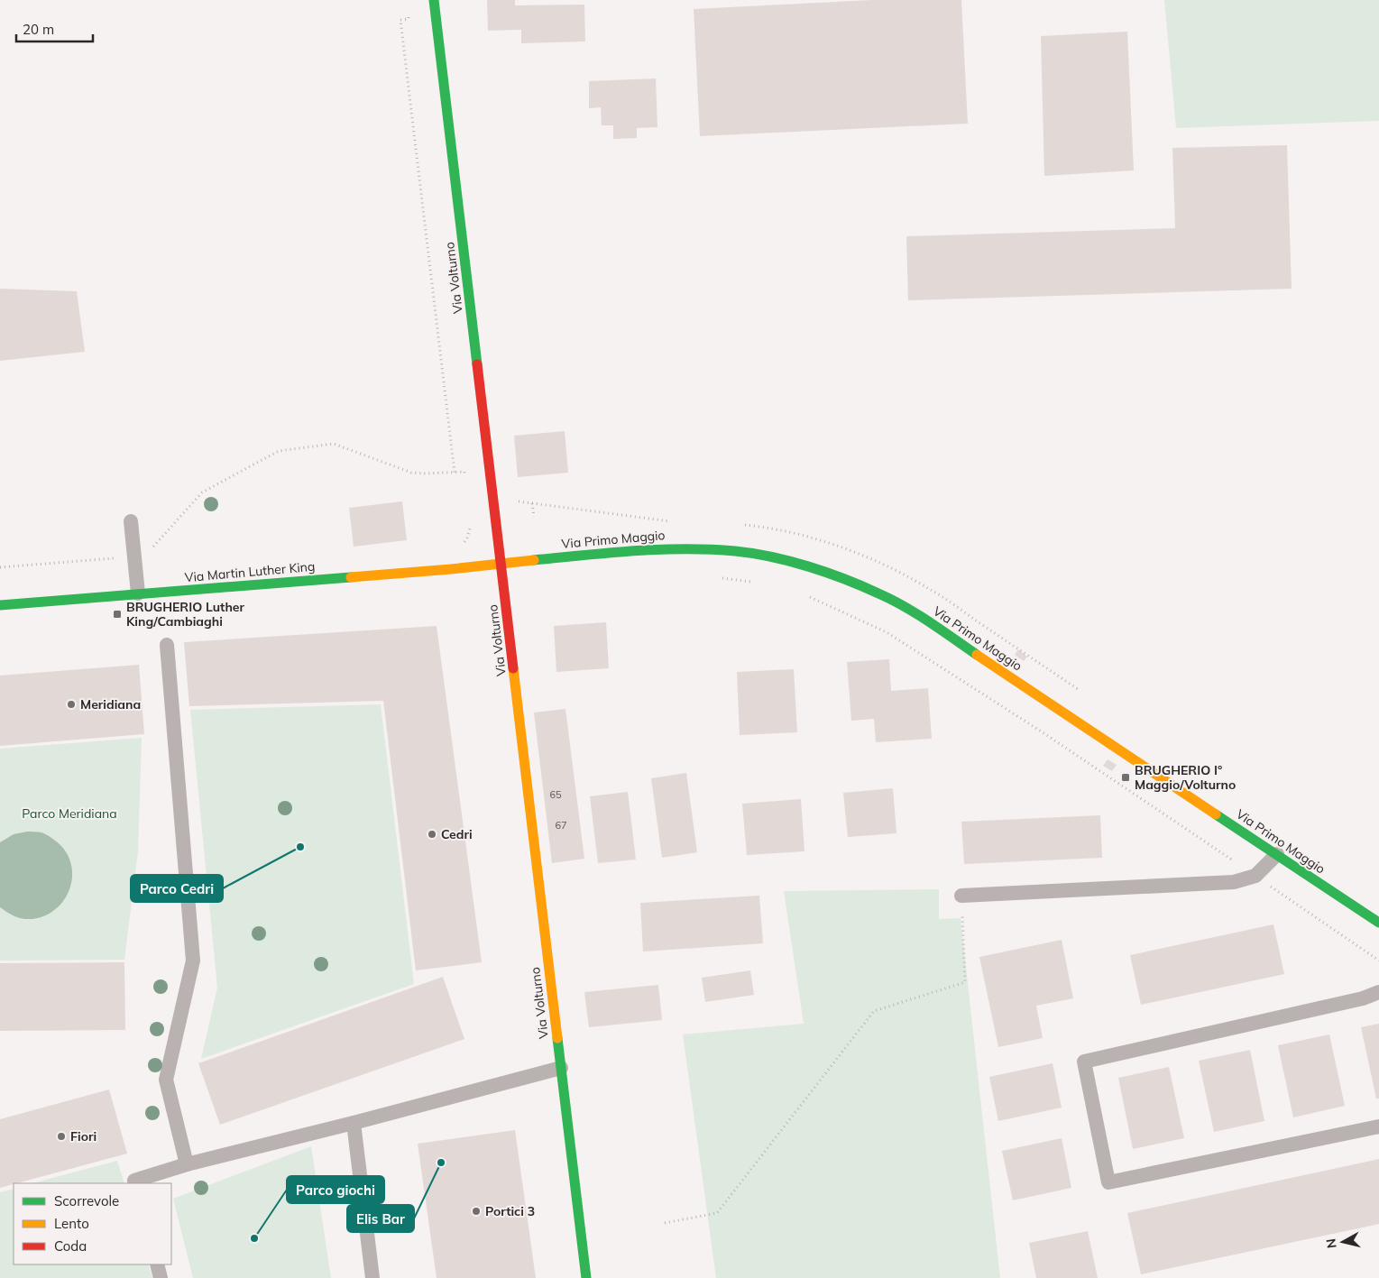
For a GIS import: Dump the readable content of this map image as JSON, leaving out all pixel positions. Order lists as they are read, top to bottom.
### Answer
{
  "streets": {
    "street": ["Via Volturno", "Via Primo Maggio", "Via Martin Luther King"]
  },
  "crossings": [
    ["Via Volturno", "Via Primo Maggio"],
    ["Via Volturno", "Via Martin Luther King"],
    ["Via Primo Maggio", "Via Martin Luther King"]
  ],
  "parks": ["Parco Meridiana"],
  "places": {
    "transit": ["BRUGHERIO Luther King/Cambiaghi", "BRUGHERIO I° Maggio/Volturno"],
    "other": [
      "Meridiana",
      "Cedri",
      "Parco Cedri",
      "Fiori",
      "Elis Bar",
      "Portici 3",
      "Parco giochi"
    ]
  },
  "house_numbers": ["65", "67"],
  "legend": ["Scorrevole", "Lento", "Coda"],
  "scale_bar": "20 m",
  "north": "left"
}
